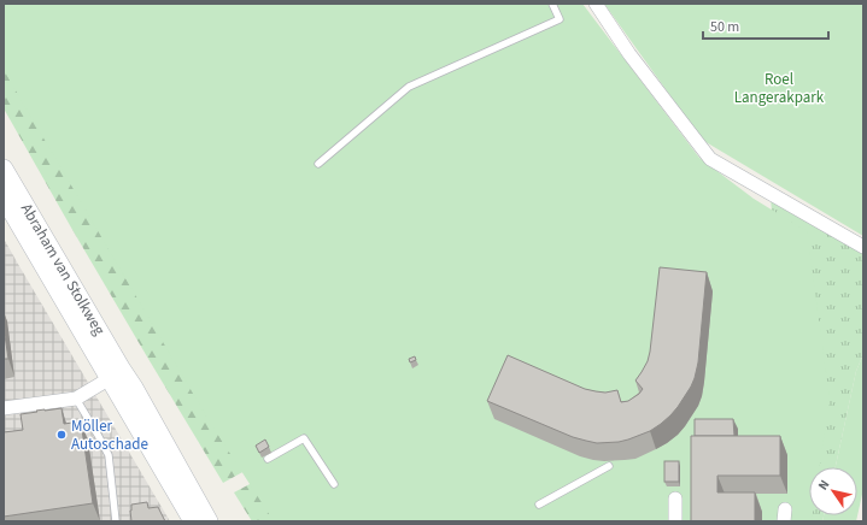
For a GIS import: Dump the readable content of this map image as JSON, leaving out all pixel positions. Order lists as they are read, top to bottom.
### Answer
{
  "streets": {
    "street": ["Abraham van Stolkweg"]
  },
  "parks": ["Roel Langerakpark"],
  "places": ["Möller Autoschade"],
  "scale_bar": "50 m",
  "north": "top left"
}
